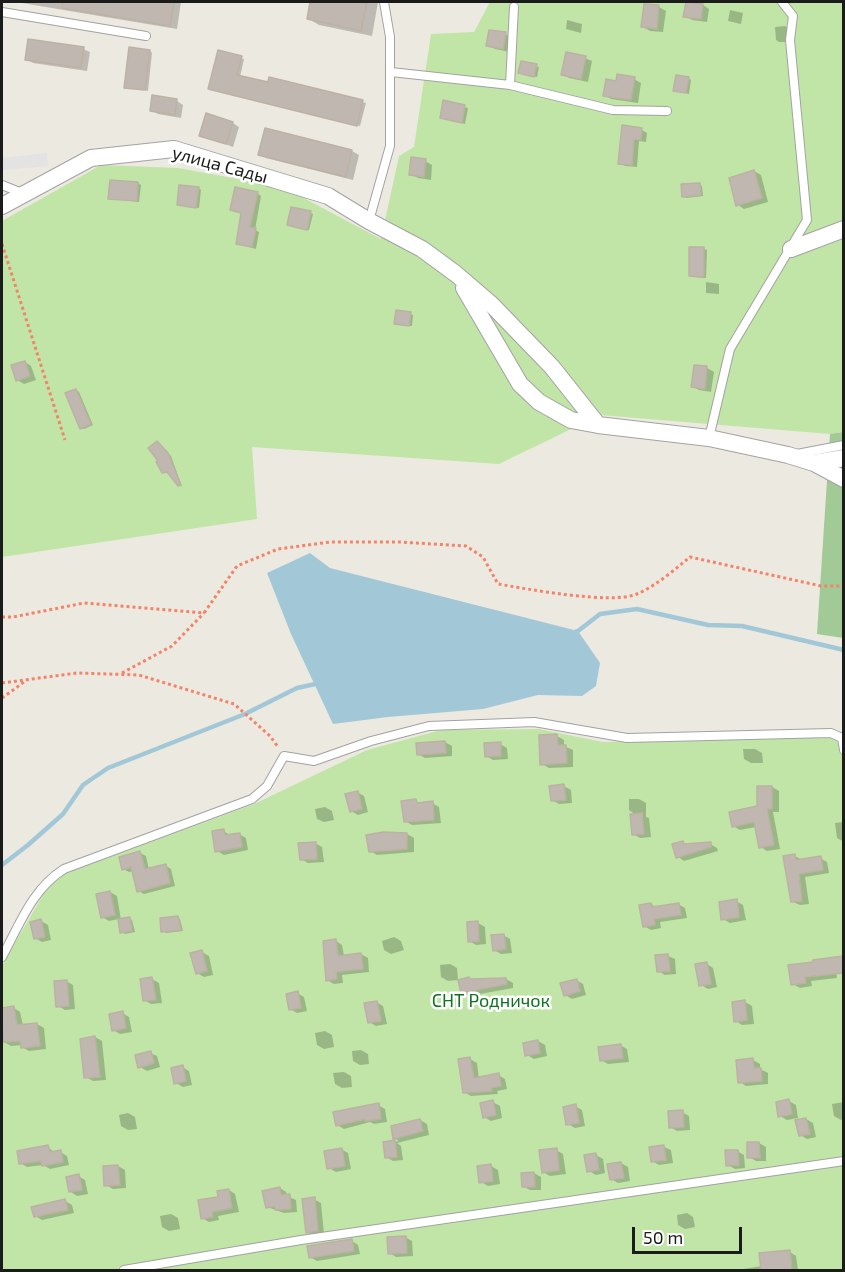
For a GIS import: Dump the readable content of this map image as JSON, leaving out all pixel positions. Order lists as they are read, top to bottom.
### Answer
{
  "streets": {
    "street": ["улица Сады"]
  },
  "parks": ["СНТ Родничок"],
  "scale_bar": "50 m"
}
